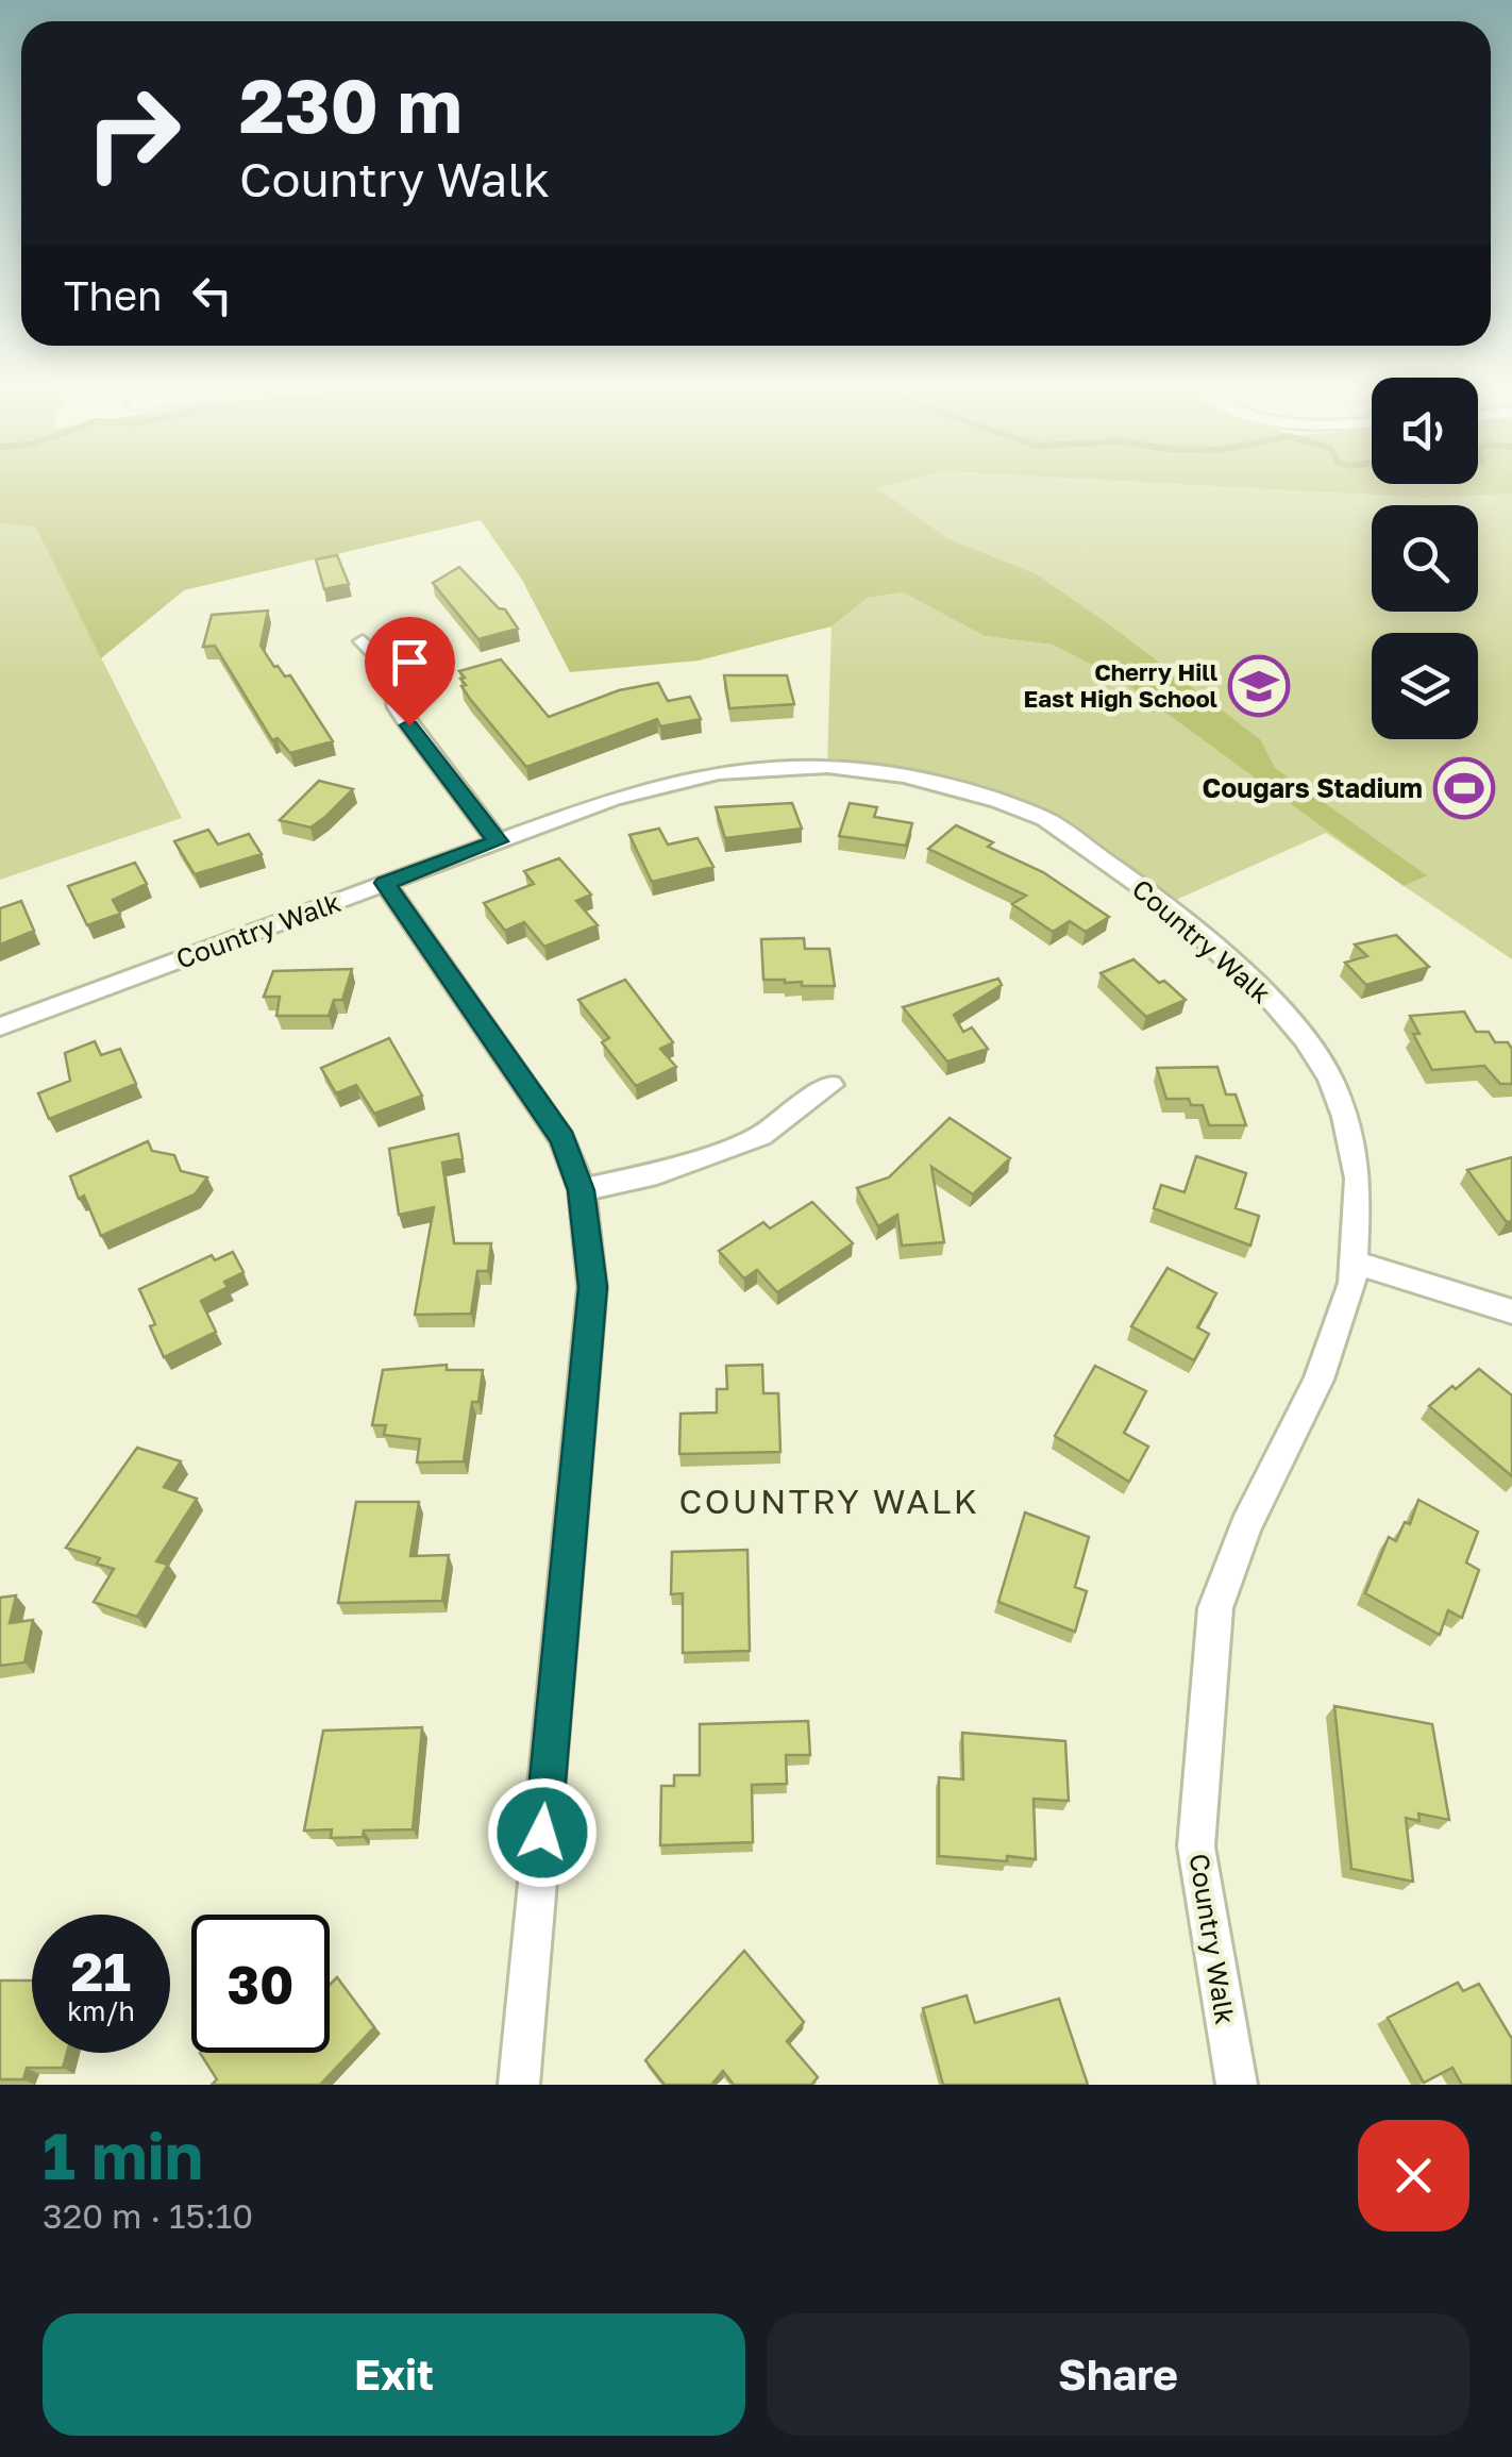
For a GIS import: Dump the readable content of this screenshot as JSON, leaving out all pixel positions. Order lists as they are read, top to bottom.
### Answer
{
  "streets": {
    "street": ["Country Walk"]
  },
  "districts": ["COUNTRY WALK"],
  "places": {
    "school or university": ["Cherry Hill East High School"],
    "sports": ["Cougars Stadium"]
  },
  "page": {
    "turn": ["230 m", "Country Walk"],
    "then": "Then",
    "speed": "21 km/h",
    "limit": "30",
    "heading": ["1 min", "320 m · 15:10"],
    "buttons": ["Exit", "Share"]
  }
}
